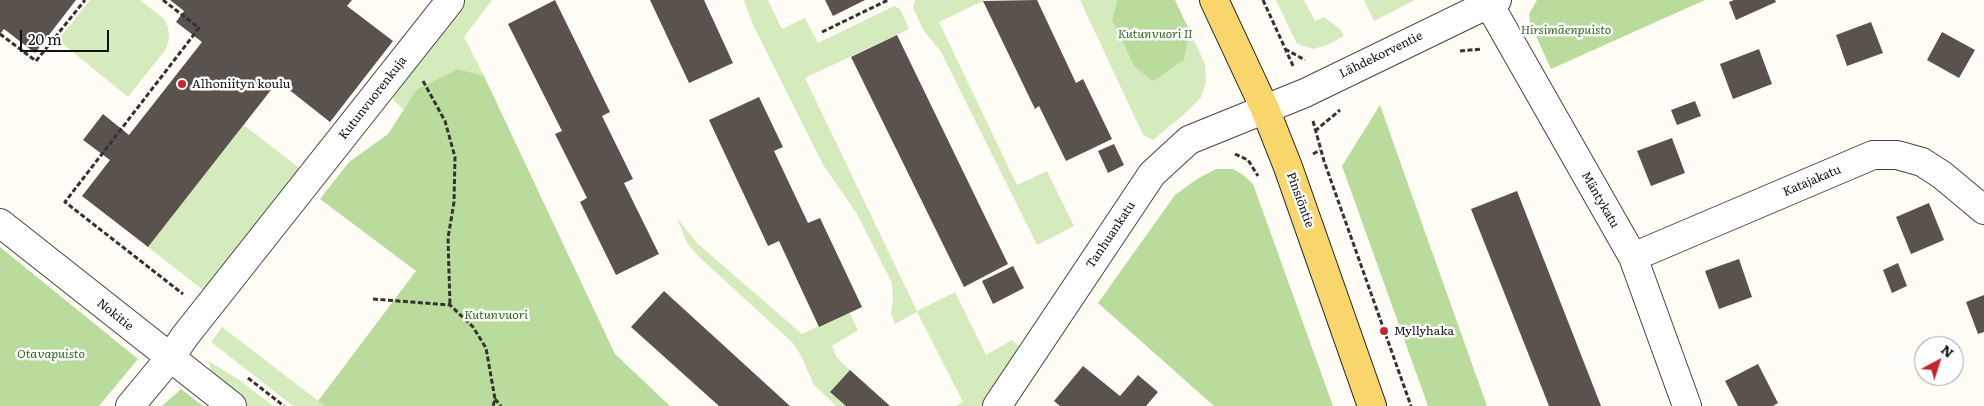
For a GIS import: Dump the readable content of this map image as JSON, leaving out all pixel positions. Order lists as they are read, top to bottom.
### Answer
{
  "streets": {
    "main road": ["Pinsiöntie"],
    "street": [
      "Lähdekorventie",
      "Kutunvuorenkuja",
      "Katajakatu",
      "Mäntykatu",
      "Tanhuankatu",
      "Nokitie"
    ]
  },
  "crossings": [
    ["Lähdekorventie", "Pinsiöntie"],
    ["Lähdekorventie", "Mäntykatu"],
    ["Lähdekorventie", "Tanhuankatu"],
    ["Kutunvuorenkuja", "Nokitie"],
    ["Katajakatu", "Mäntykatu"],
    ["Pinsiöntie", "Tanhuankatu"]
  ],
  "parks": [
    "Hirsimäenpuisto",
    "Kutunvuori II",
    "Kutunvuori",
    "Otavapuisto"
  ],
  "places": ["Alhoniityn koulu", "Myllyhaka"],
  "scale_bar": "20 m",
  "north": "top right"
}
